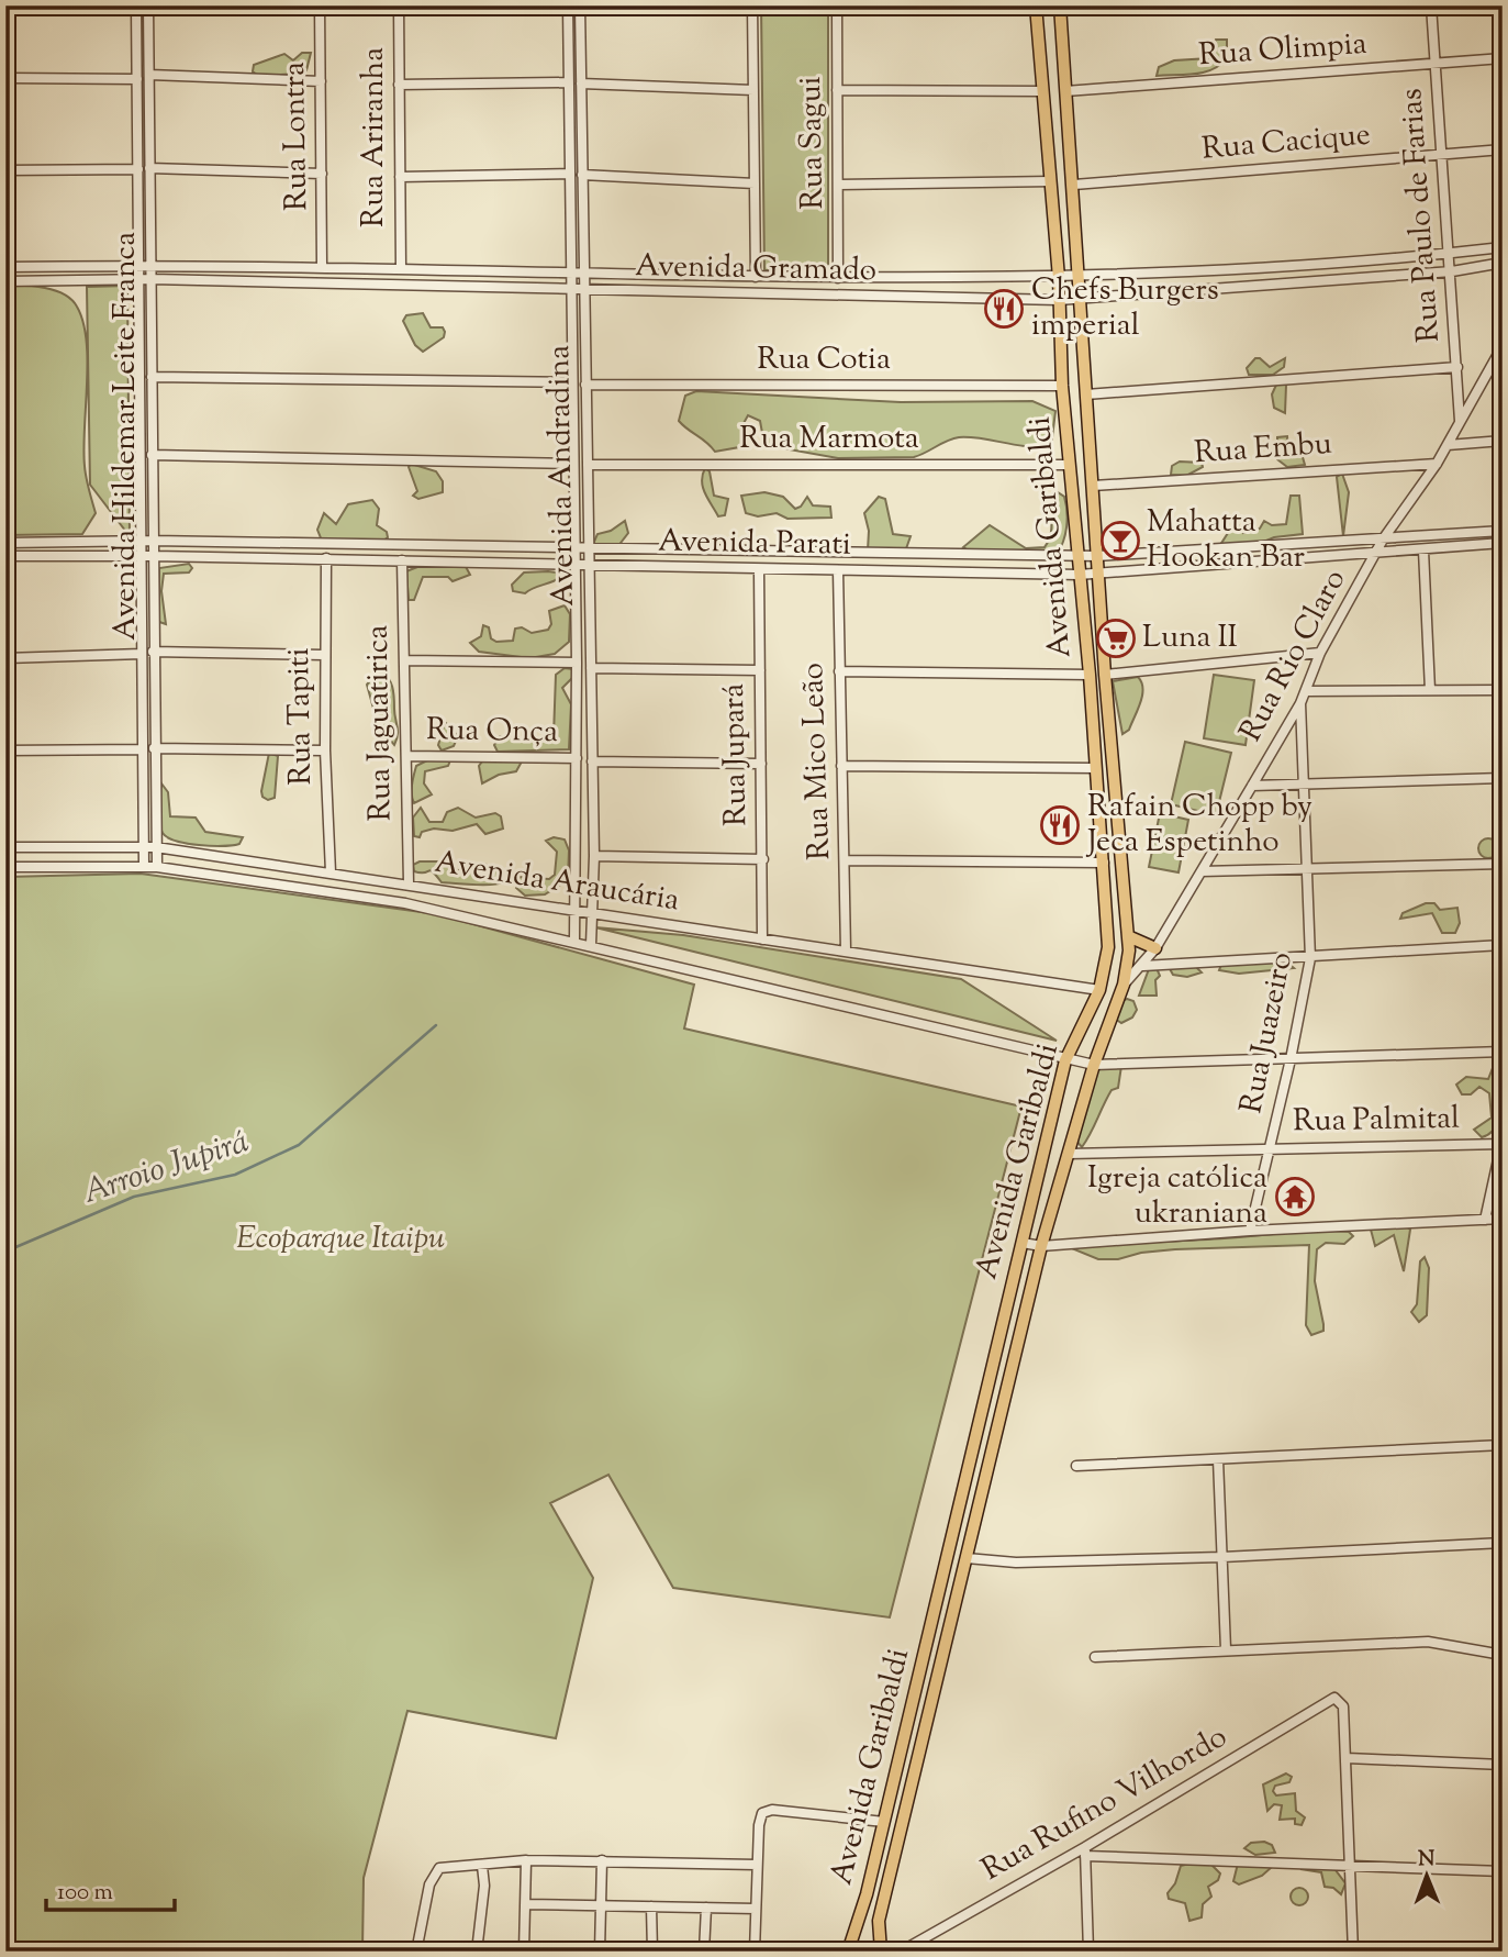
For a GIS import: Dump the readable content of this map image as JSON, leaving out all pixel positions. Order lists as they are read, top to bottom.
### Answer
{
  "streets": {
    "main road": ["Avenida Garibaldi"],
    "street": [
      "Rua Olimpia",
      "Rua Lontra",
      "Rua Ariranha",
      "Rua Sagui",
      "Rua Cacique",
      "Rua Paulo de Farias",
      "Avenida Gramado",
      "Rua Cotia",
      "Avenida Hildemar Leite Franca",
      "Rua Marmota",
      "Rua Embu",
      "Avenida Andradina",
      "Avenida Parati",
      "Rua Rio Claro",
      "Rua Tapiti",
      "Rua Jaguatirica",
      "Rua Onça",
      "Rua Jupará",
      "Rua Mico Leão",
      "Avenida Araucária",
      "Rua Juazeiro",
      "Rua Palmital",
      "Rua Rufino Vilhordo"
    ]
  },
  "crossings": [
    ["Rua Olimpia", "Rua Paulo de Farias"],
    ["Rua Olimpia", "Avenida Garibaldi"],
    ["Rua Lontra", "Avenida Gramado"],
    ["Rua Ariranha", "Avenida Gramado"],
    ["Rua Sagui", "Avenida Gramado"],
    ["Rua Cacique", "Rua Paulo de Farias"],
    ["Rua Cacique", "Avenida Garibaldi"],
    ["Rua Paulo de Farias", "Avenida Gramado"],
    ["Rua Paulo de Farias", "Rua Rio Claro"],
    ["Avenida Gramado", "Avenida Hildemar Leite Franca"],
    ["Avenida Gramado", "Avenida Andradina"],
    ["Avenida Gramado", "Avenida Garibaldi"],
    ["Rua Cotia", "Avenida Andradina"],
    ["Rua Cotia", "Avenida Garibaldi"],
    ["Avenida Hildemar Leite Franca", "Avenida Parati"],
    ["Avenida Hildemar Leite Franca", "Avenida Araucária"],
    ["Rua Marmota", "Avenida Andradina"],
    ["Rua Marmota", "Avenida Garibaldi"],
    ["Rua Embu", "Avenida Garibaldi"],
    ["Rua Embu", "Rua Rio Claro"],
    ["Avenida Andradina", "Avenida Parati"],
    ["Avenida Andradina", "Rua Onça"],
    ["Avenida Andradina", "Avenida Araucária"],
    ["Avenida Garibaldi", "Avenida Parati"],
    ["Avenida Garibaldi", "Rua Rio Claro"],
    ["Avenida Garibaldi", "Avenida Araucária"],
    ["Avenida Garibaldi", "Rua Palmital"],
    ["Avenida Parati", "Rua Rio Claro"],
    ["Avenida Parati", "Rua Tapiti"],
    ["Avenida Parati", "Rua Jaguatirica"],
    ["Avenida Parati", "Rua Jupará"],
    ["Avenida Parati", "Rua Mico Leão"],
    ["Rua Rio Claro", "Rua Juazeiro"],
    ["Rua Tapiti", "Avenida Araucária"],
    ["Rua Jaguatirica", "Rua Onça"],
    ["Rua Jaguatirica", "Avenida Araucária"],
    ["Rua Onça", "Rua Jupará"],
    ["Rua Jupará", "Avenida Araucária"],
    ["Rua Mico Leão", "Avenida Araucária"],
    ["Avenida Araucária", "Rua Juazeiro"],
    ["Rua Juazeiro", "Rua Palmital"]
  ],
  "water": ["Arroio Jupirá"],
  "parks": ["Ecoparque Itaipu"],
  "places": {
    "restaurant": ["Chefs Burgers imperial", "Rafain Chopp by Jeca Espetinho"],
    "bar": ["Mahatta Hookan Bar"],
    "supermarket": ["Luna II"],
    "temple": ["Igreja católica ukraniana"]
  },
  "scale_bar": "100 m",
  "north": "top"
}
